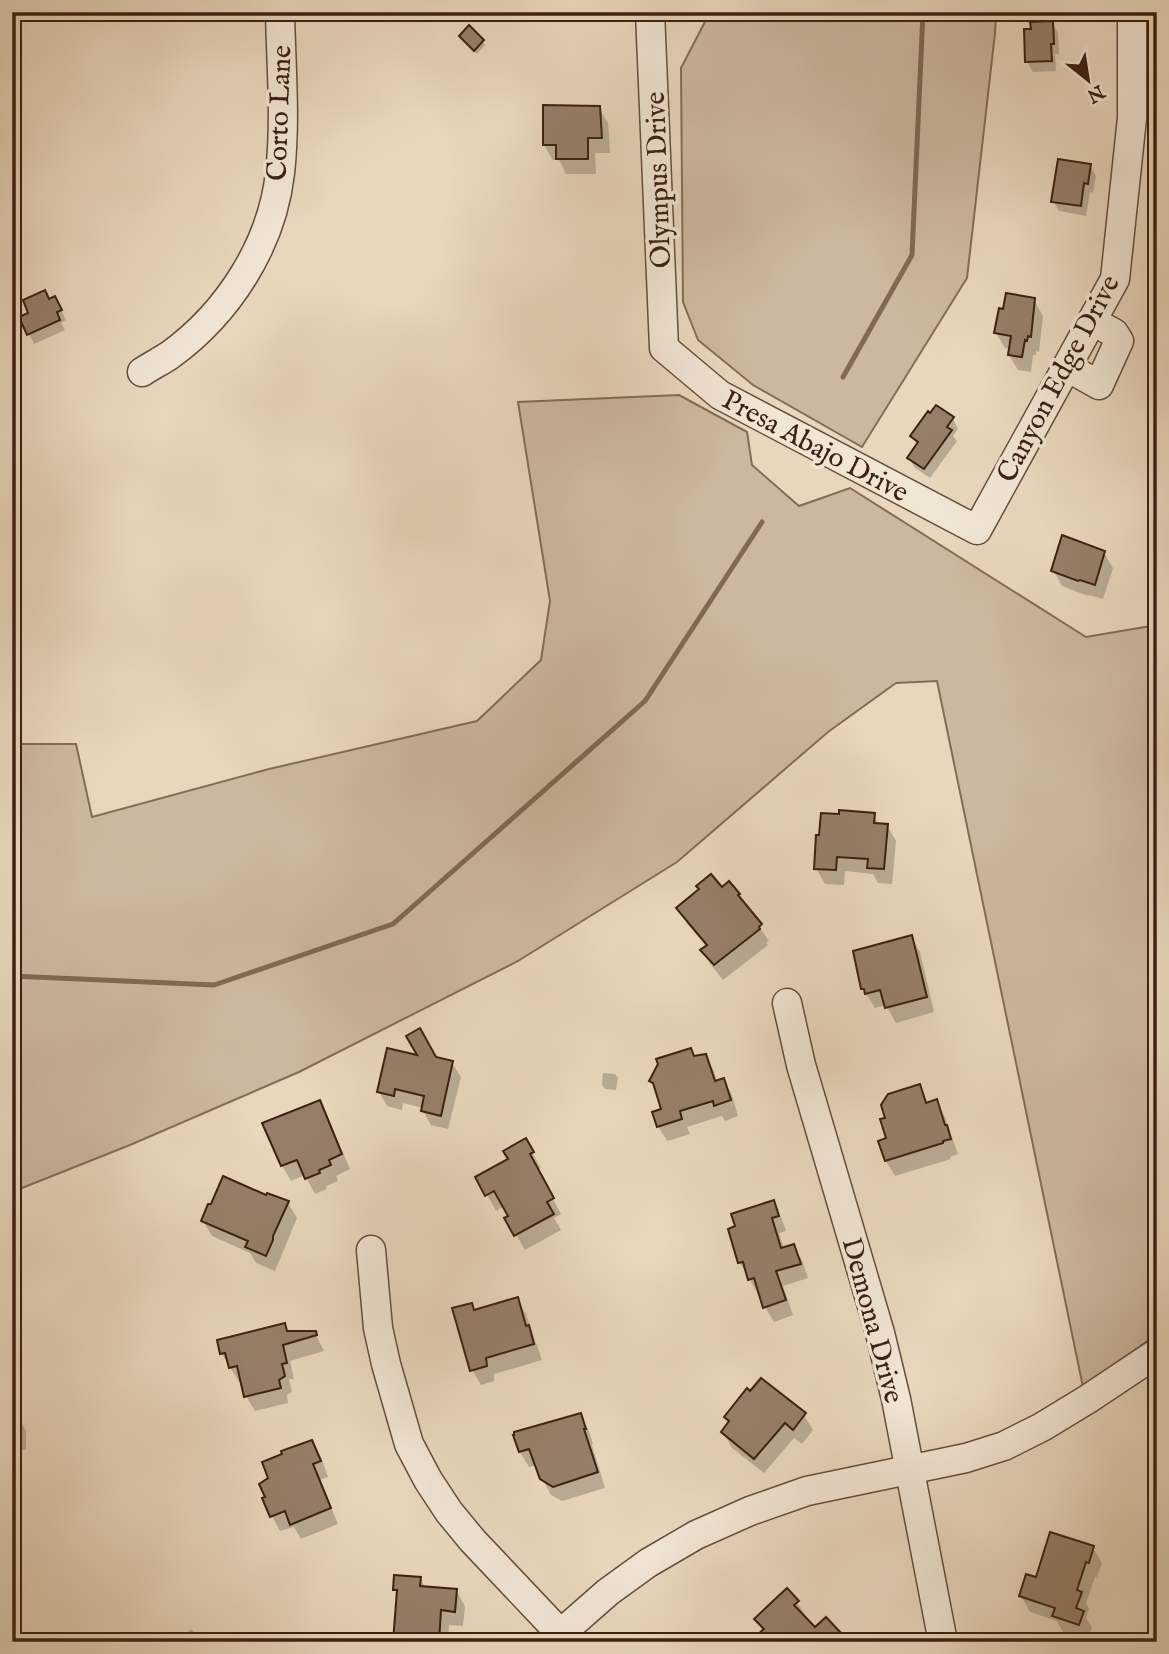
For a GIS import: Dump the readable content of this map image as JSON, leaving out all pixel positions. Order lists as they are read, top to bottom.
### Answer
{
  "streets": {
    "street": [
      "Corto Lane",
      "Olympus Drive",
      "Canyon Edge Drive",
      "Presa Abajo Drive",
      "Demona Drive"
    ]
  },
  "crossings": [
    ["Olympus Drive", "Presa Abajo Drive"],
    ["Canyon Edge Drive", "Presa Abajo Drive"]
  ],
  "north": "bottom right"
}
